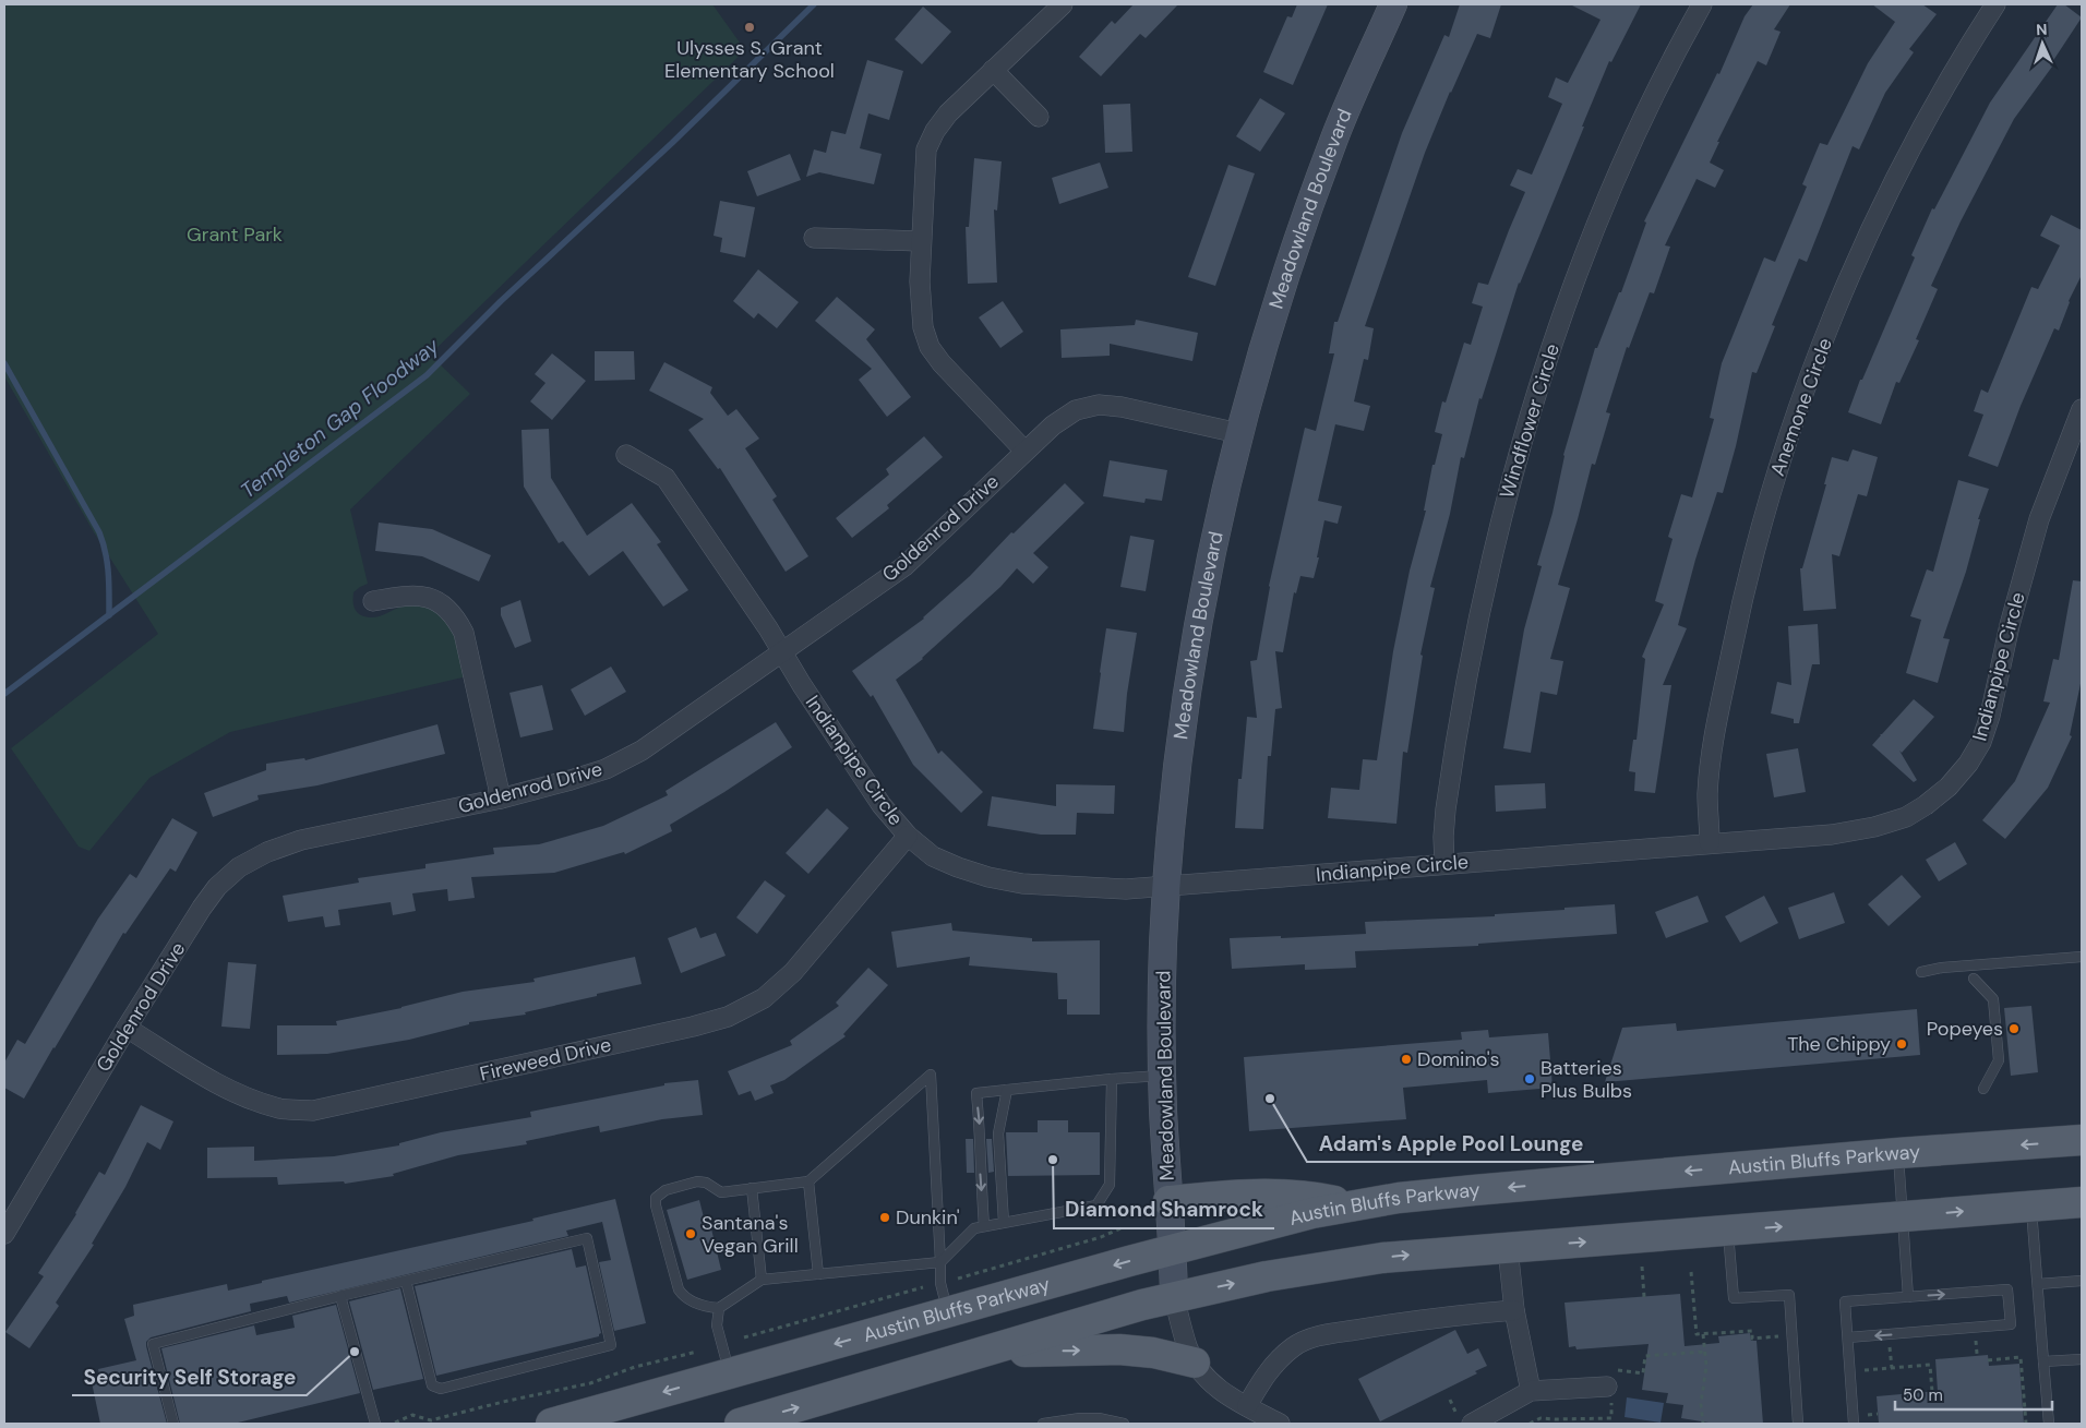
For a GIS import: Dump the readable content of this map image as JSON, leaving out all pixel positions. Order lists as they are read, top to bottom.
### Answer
{
  "streets": {
    "main road": ["Austin Bluffs Parkway"],
    "street": [
      "Meadowland Boulevard",
      "Anemone Circle",
      "Windflower Circle",
      "Goldenrod Drive",
      "Indianpipe Circle",
      "Fireweed Drive"
    ]
  },
  "crossings": [
    ["Meadowland Boulevard", "Goldenrod Drive"],
    ["Meadowland Boulevard", "Indianpipe Circle"],
    ["Meadowland Boulevard", "Austin Bluffs Parkway"],
    ["Anemone Circle", "Indianpipe Circle"],
    ["Windflower Circle", "Indianpipe Circle"],
    ["Goldenrod Drive", "Indianpipe Circle"],
    ["Goldenrod Drive", "Fireweed Drive"],
    ["Indianpipe Circle", "Fireweed Drive"]
  ],
  "water": ["Templeton Gap Floodway"],
  "parks": ["Grant Park"],
  "places": [
    "Ulysses S. Grant Elementary School",
    "Popeyes",
    "The Chippy",
    "Domino's",
    "Batteries Plus Bulbs",
    "Adam's Apple Pool Lounge",
    "Diamond Shamrock",
    "Dunkin'",
    "Santana's Vegan Grill",
    "Security Self Storage"
  ],
  "scale_bar": "50 m",
  "north": "top"
}
